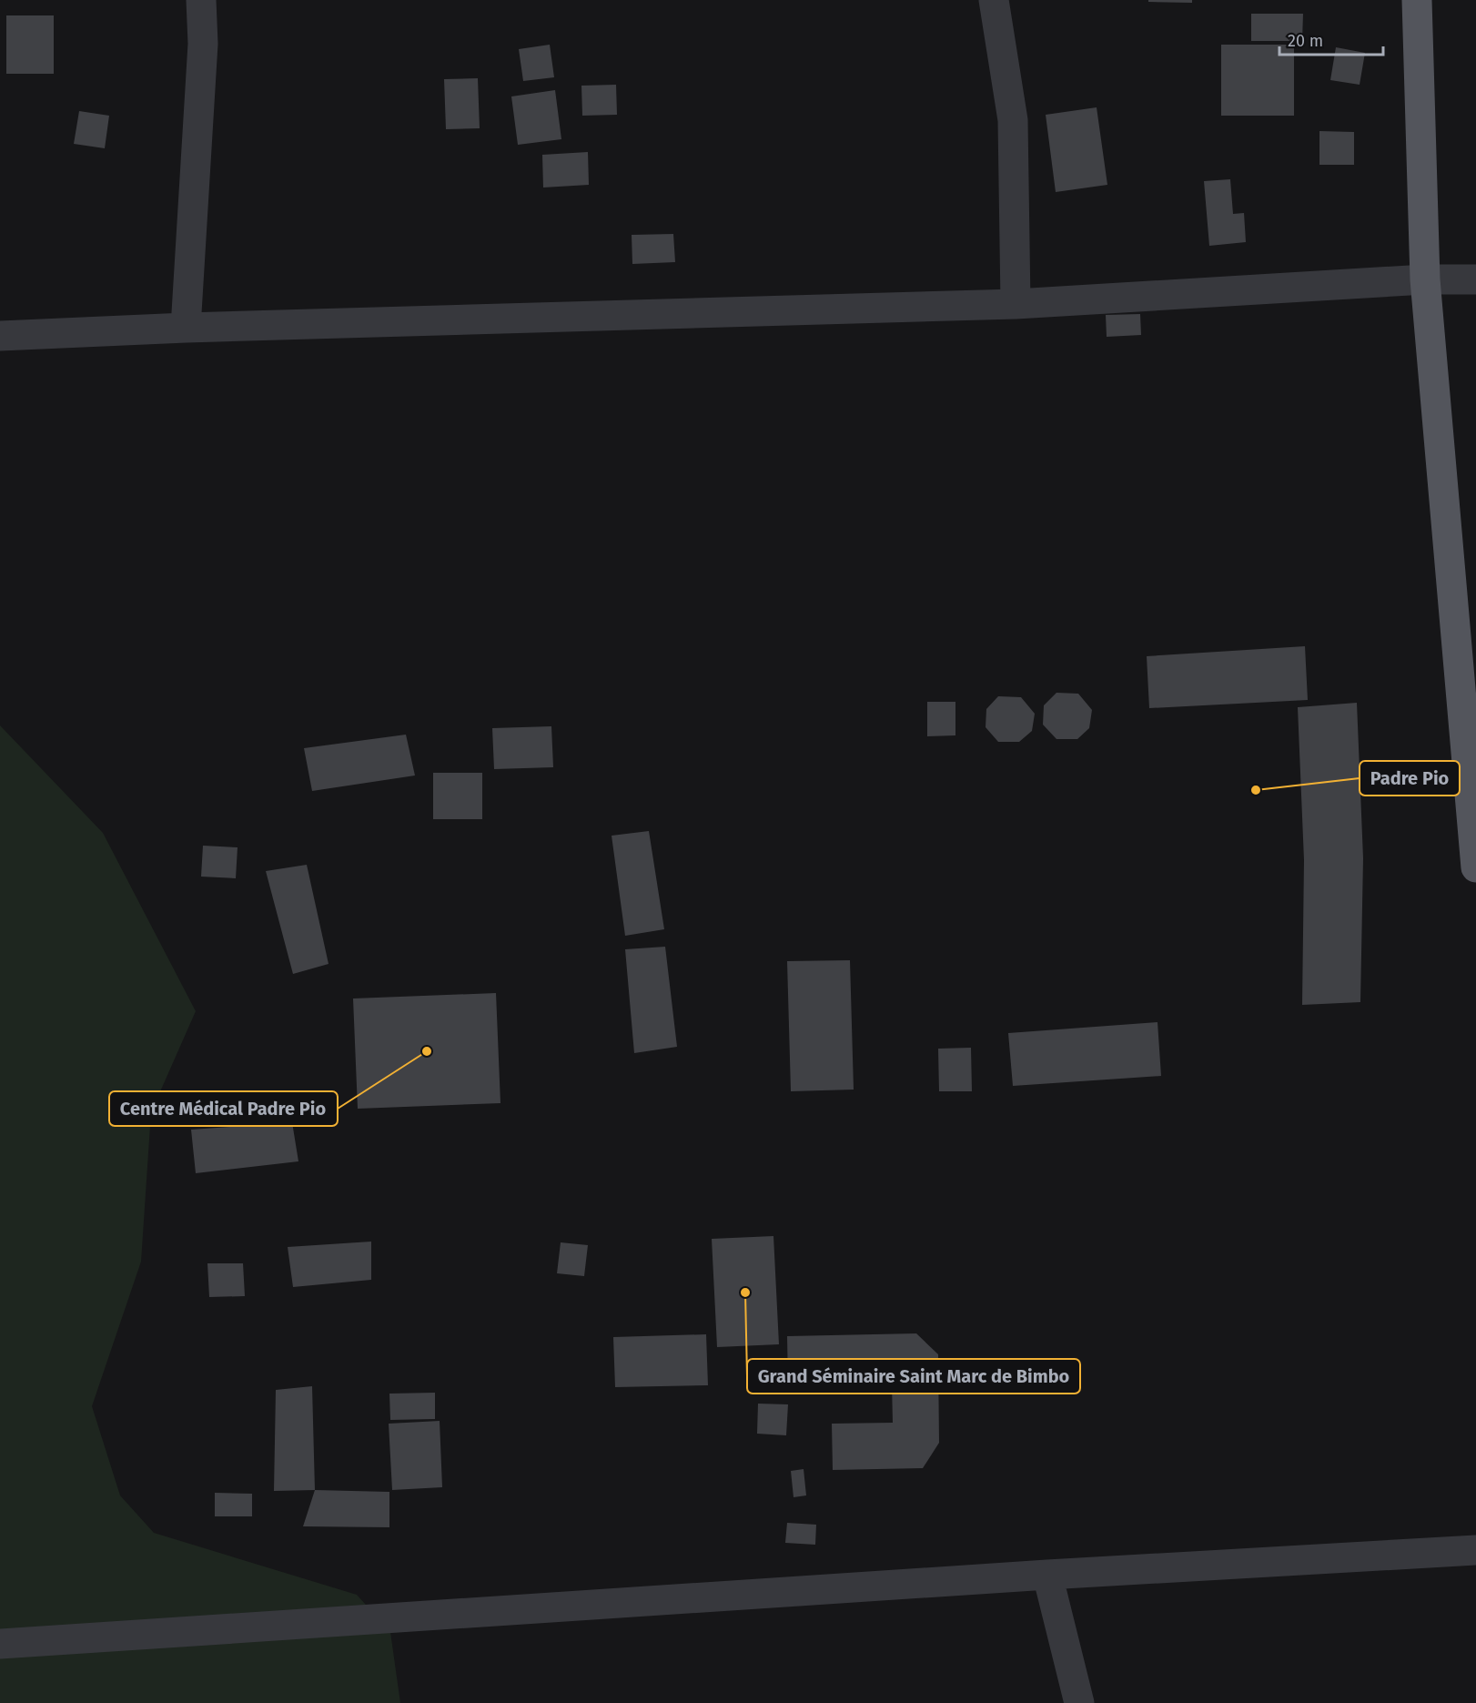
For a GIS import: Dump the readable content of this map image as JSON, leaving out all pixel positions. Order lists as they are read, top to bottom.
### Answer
{
  "places": ["Padre Pio", "Centre Médical Padre Pio", "Grand Séminaire Saint Marc de Bimbo"],
  "scale_bar": "20 m"
}
